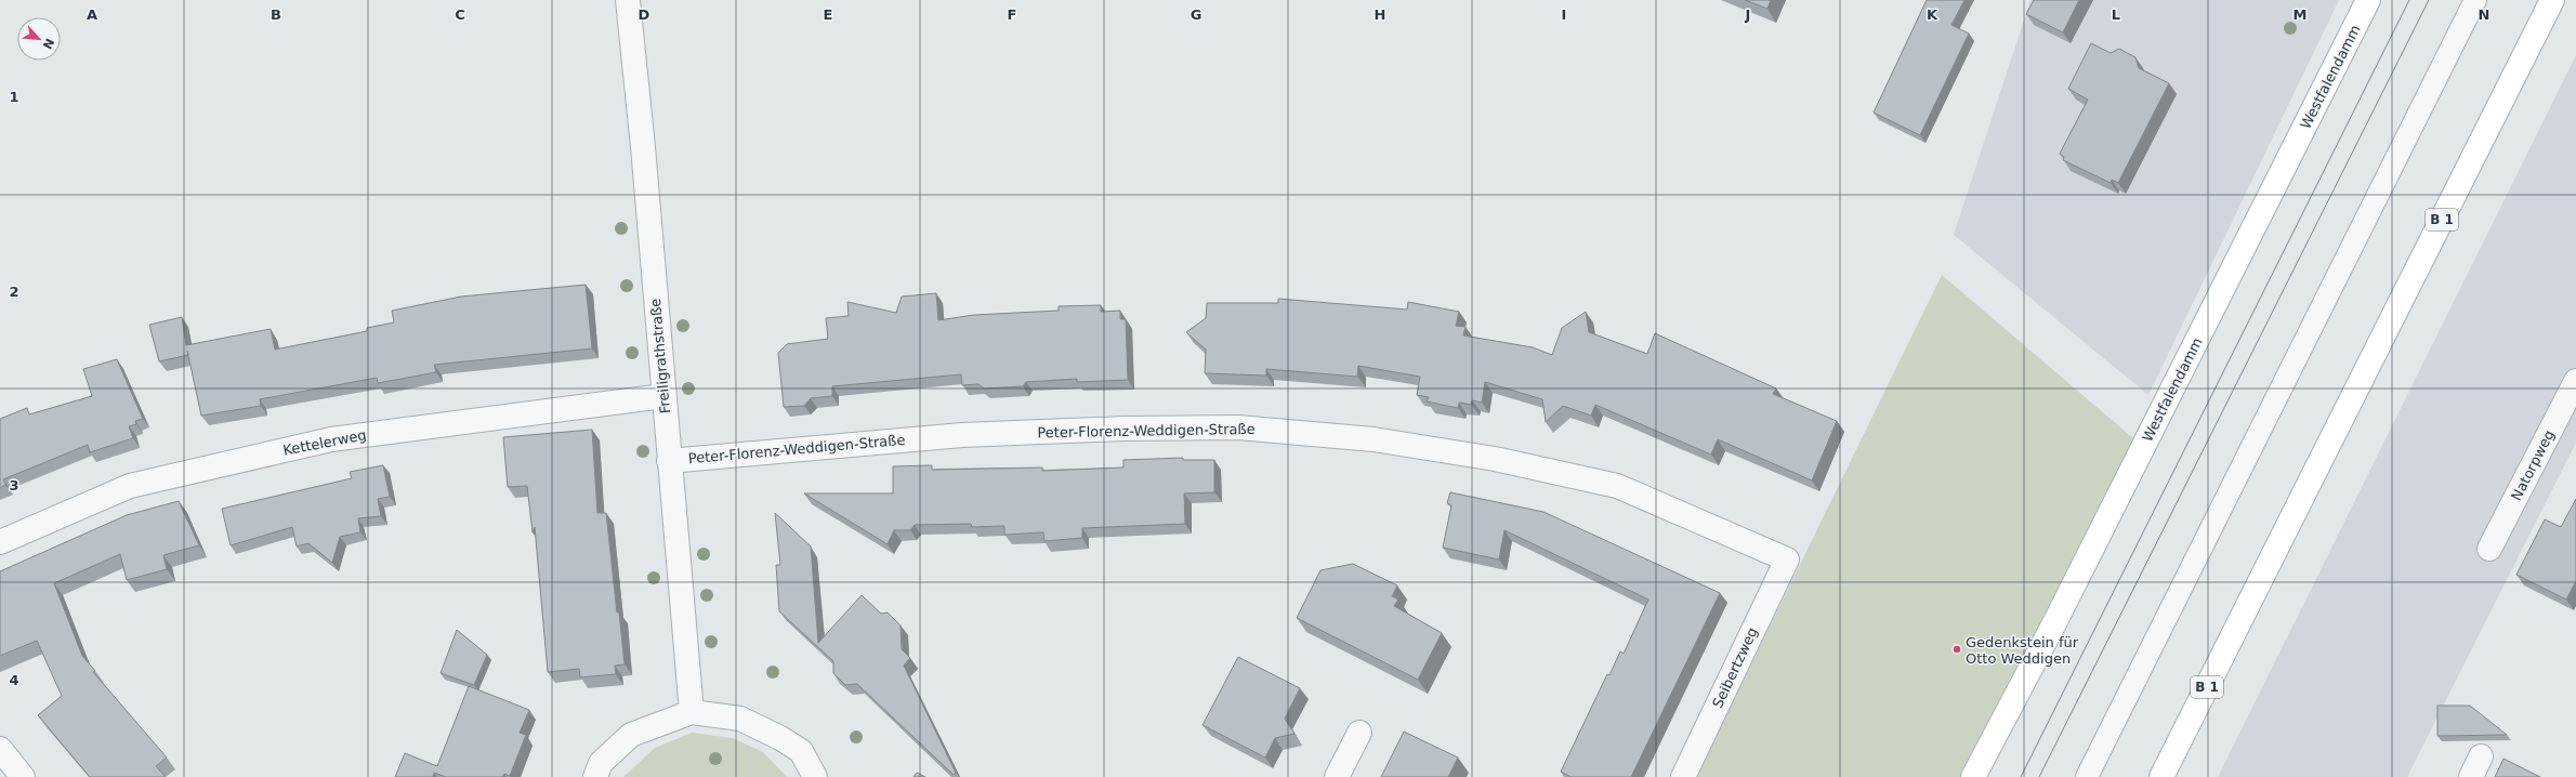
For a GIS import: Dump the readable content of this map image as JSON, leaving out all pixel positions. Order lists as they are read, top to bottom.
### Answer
{
  "streets": {
    "main road": ["Westfalendamm", "B 1"],
    "street": [
      "Freiligrathstraße",
      "Peter-Florenz-Weddigen-Straße",
      "Kettelerweg",
      "Natorpweg",
      "Seibertzweg"
    ]
  },
  "crossings": [
    ["Freiligrathstraße", "Peter-Florenz-Weddigen-Straße"],
    ["Freiligrathstraße", "Kettelerweg"],
    ["Peter-Florenz-Weddigen-Straße", "Seibertzweg"]
  ],
  "places": ["Gedenkstein für Otto Weddigen"],
  "north": "bottom right",
  "grid": {
    "columns": [
      "A",
      "B",
      "C",
      "D",
      "E",
      "F",
      "G",
      "H",
      "I",
      "J",
      "K",
      "L",
      "M",
      "N"
    ],
    "rows": [
      "1",
      "2",
      "3",
      "4"
    ]
  }
}
